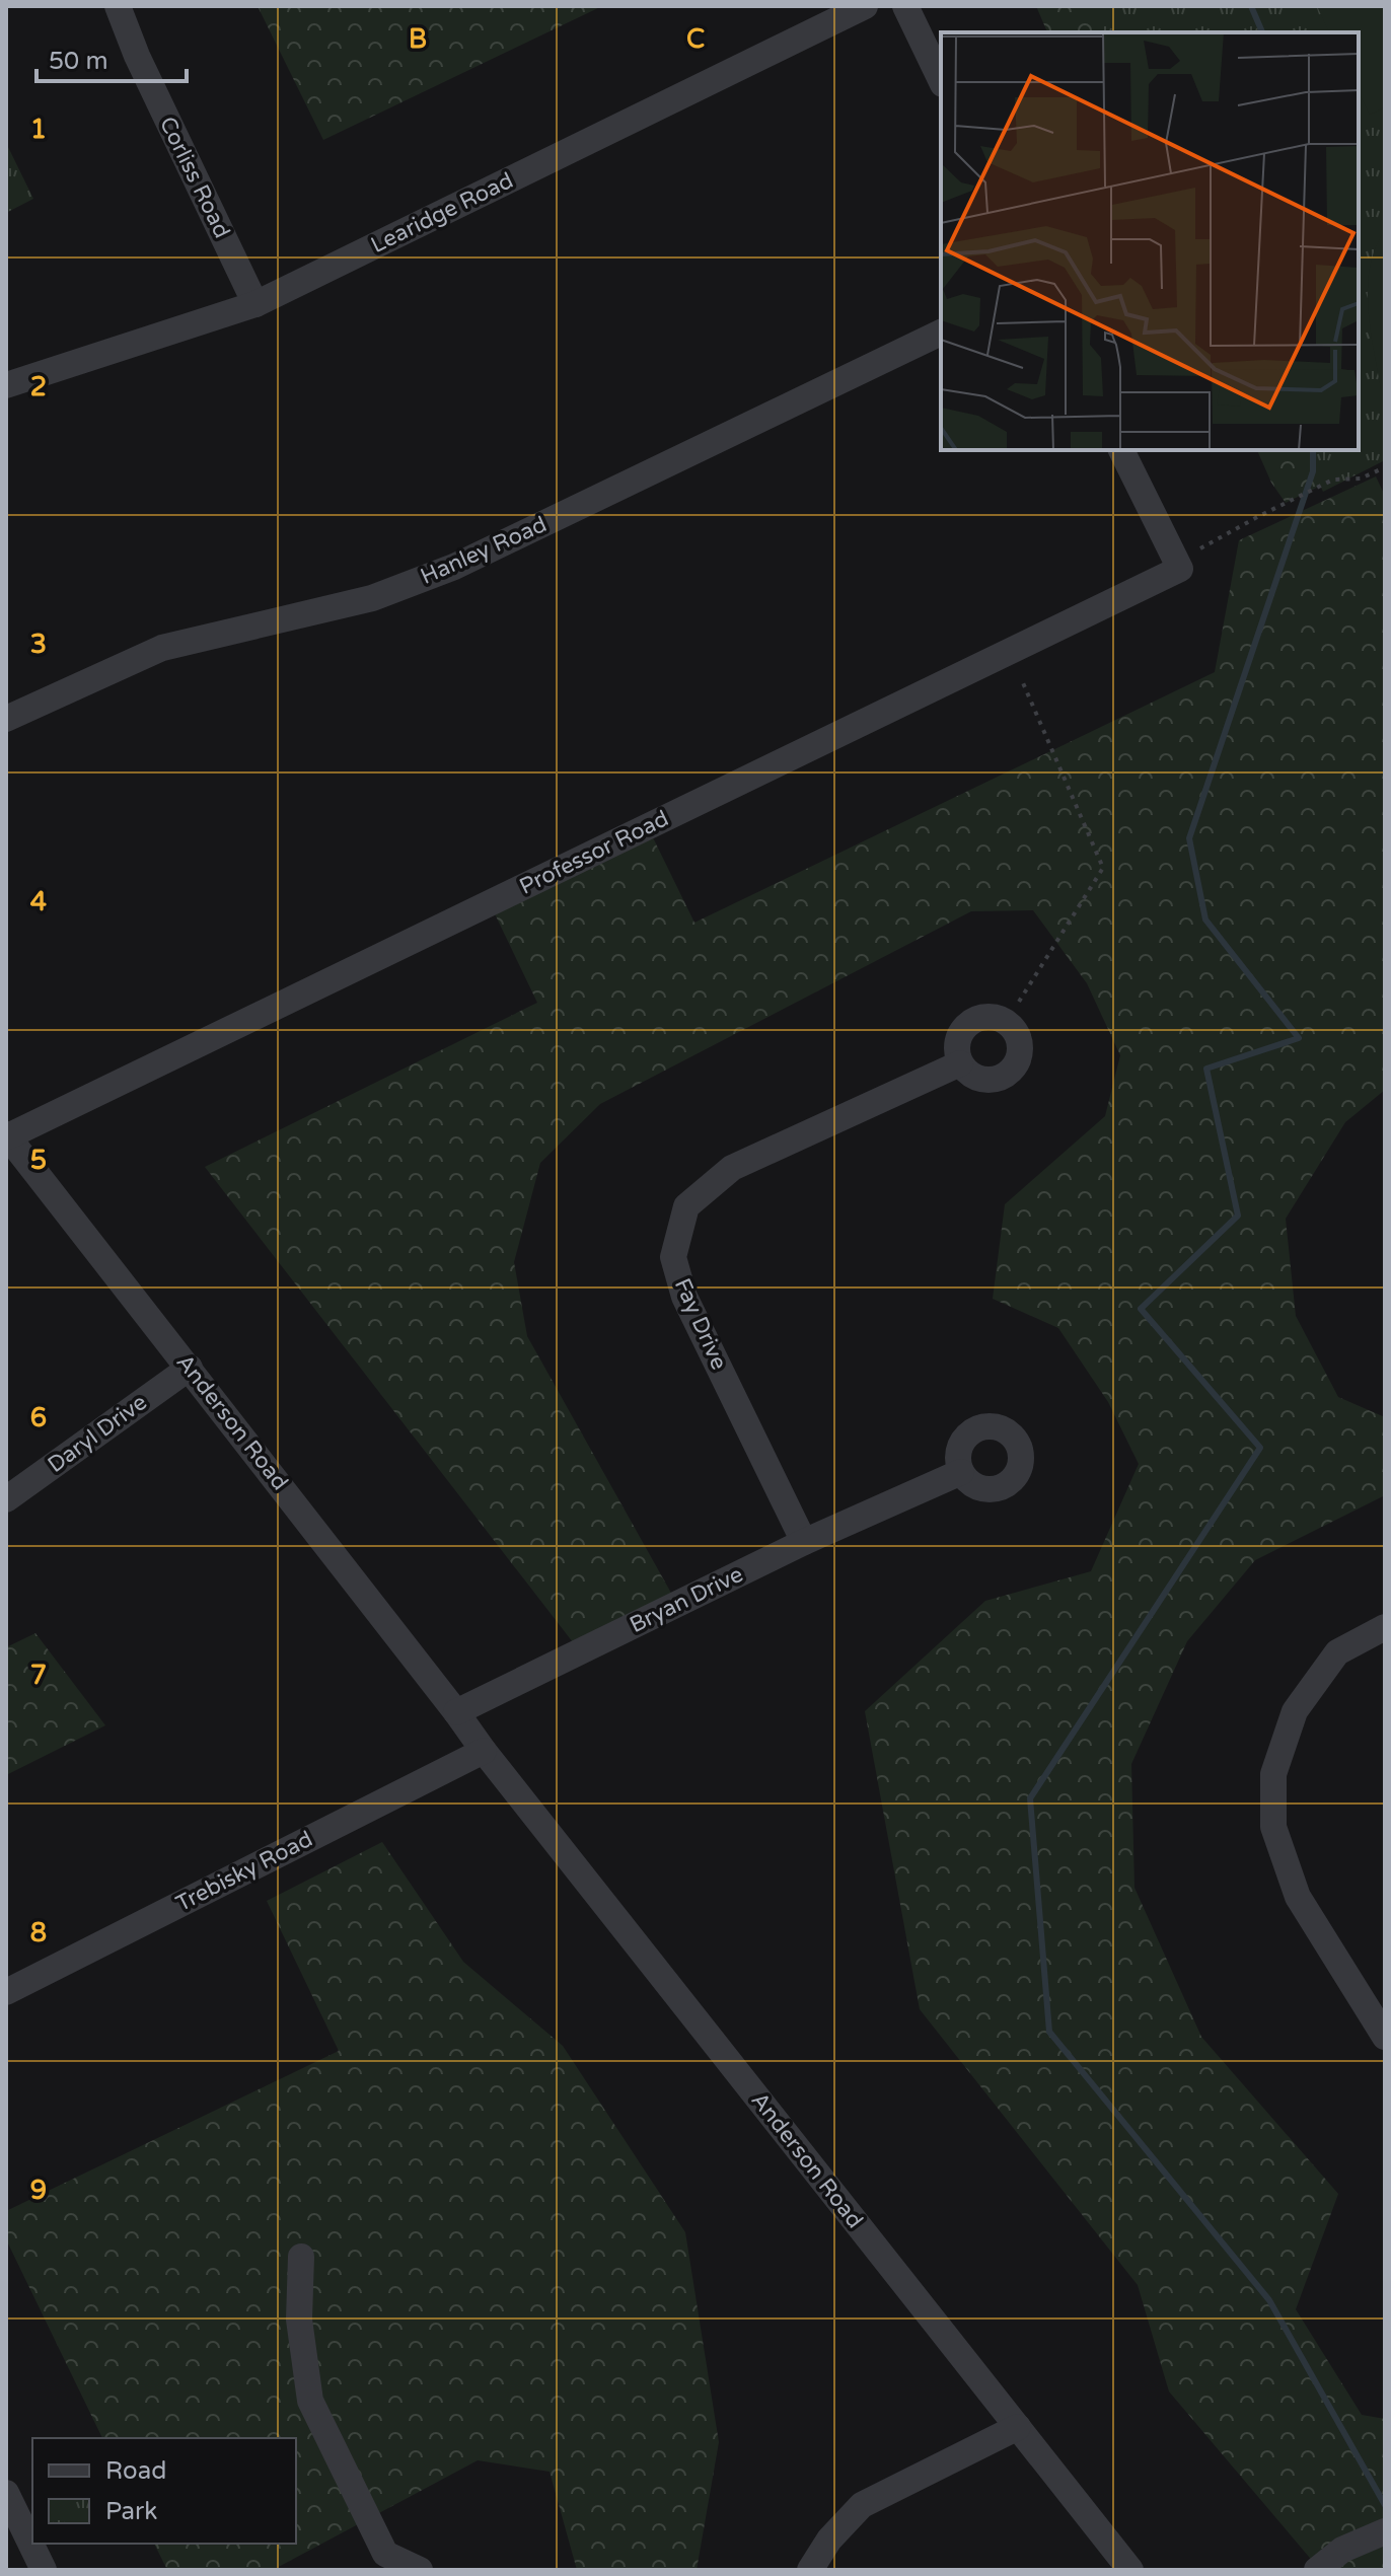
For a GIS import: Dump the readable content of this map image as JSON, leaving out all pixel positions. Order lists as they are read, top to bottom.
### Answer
{
  "streets": {
    "street": [
      "Corliss Road",
      "Learidge Road",
      "Hanley Road",
      "Professor Road",
      "Fay Drive",
      "Anderson Road",
      "Daryl Drive",
      "Bryan Drive",
      "Trebisky Road"
    ]
  },
  "crossings": [
    ["Corliss Road", "Learidge Road"],
    ["Professor Road", "Anderson Road"],
    ["Fay Drive", "Bryan Drive"],
    ["Anderson Road", "Daryl Drive"],
    ["Anderson Road", "Bryan Drive"],
    ["Anderson Road", "Trebisky Road"]
  ],
  "legend": ["Road", "Park"],
  "scale_bar": "50 m",
  "grid": {
    "columns": ["B", "C"],
    "rows": [
      "1",
      "2",
      "3",
      "4",
      "5",
      "6",
      "7",
      "8",
      "9"
    ]
  }
}
